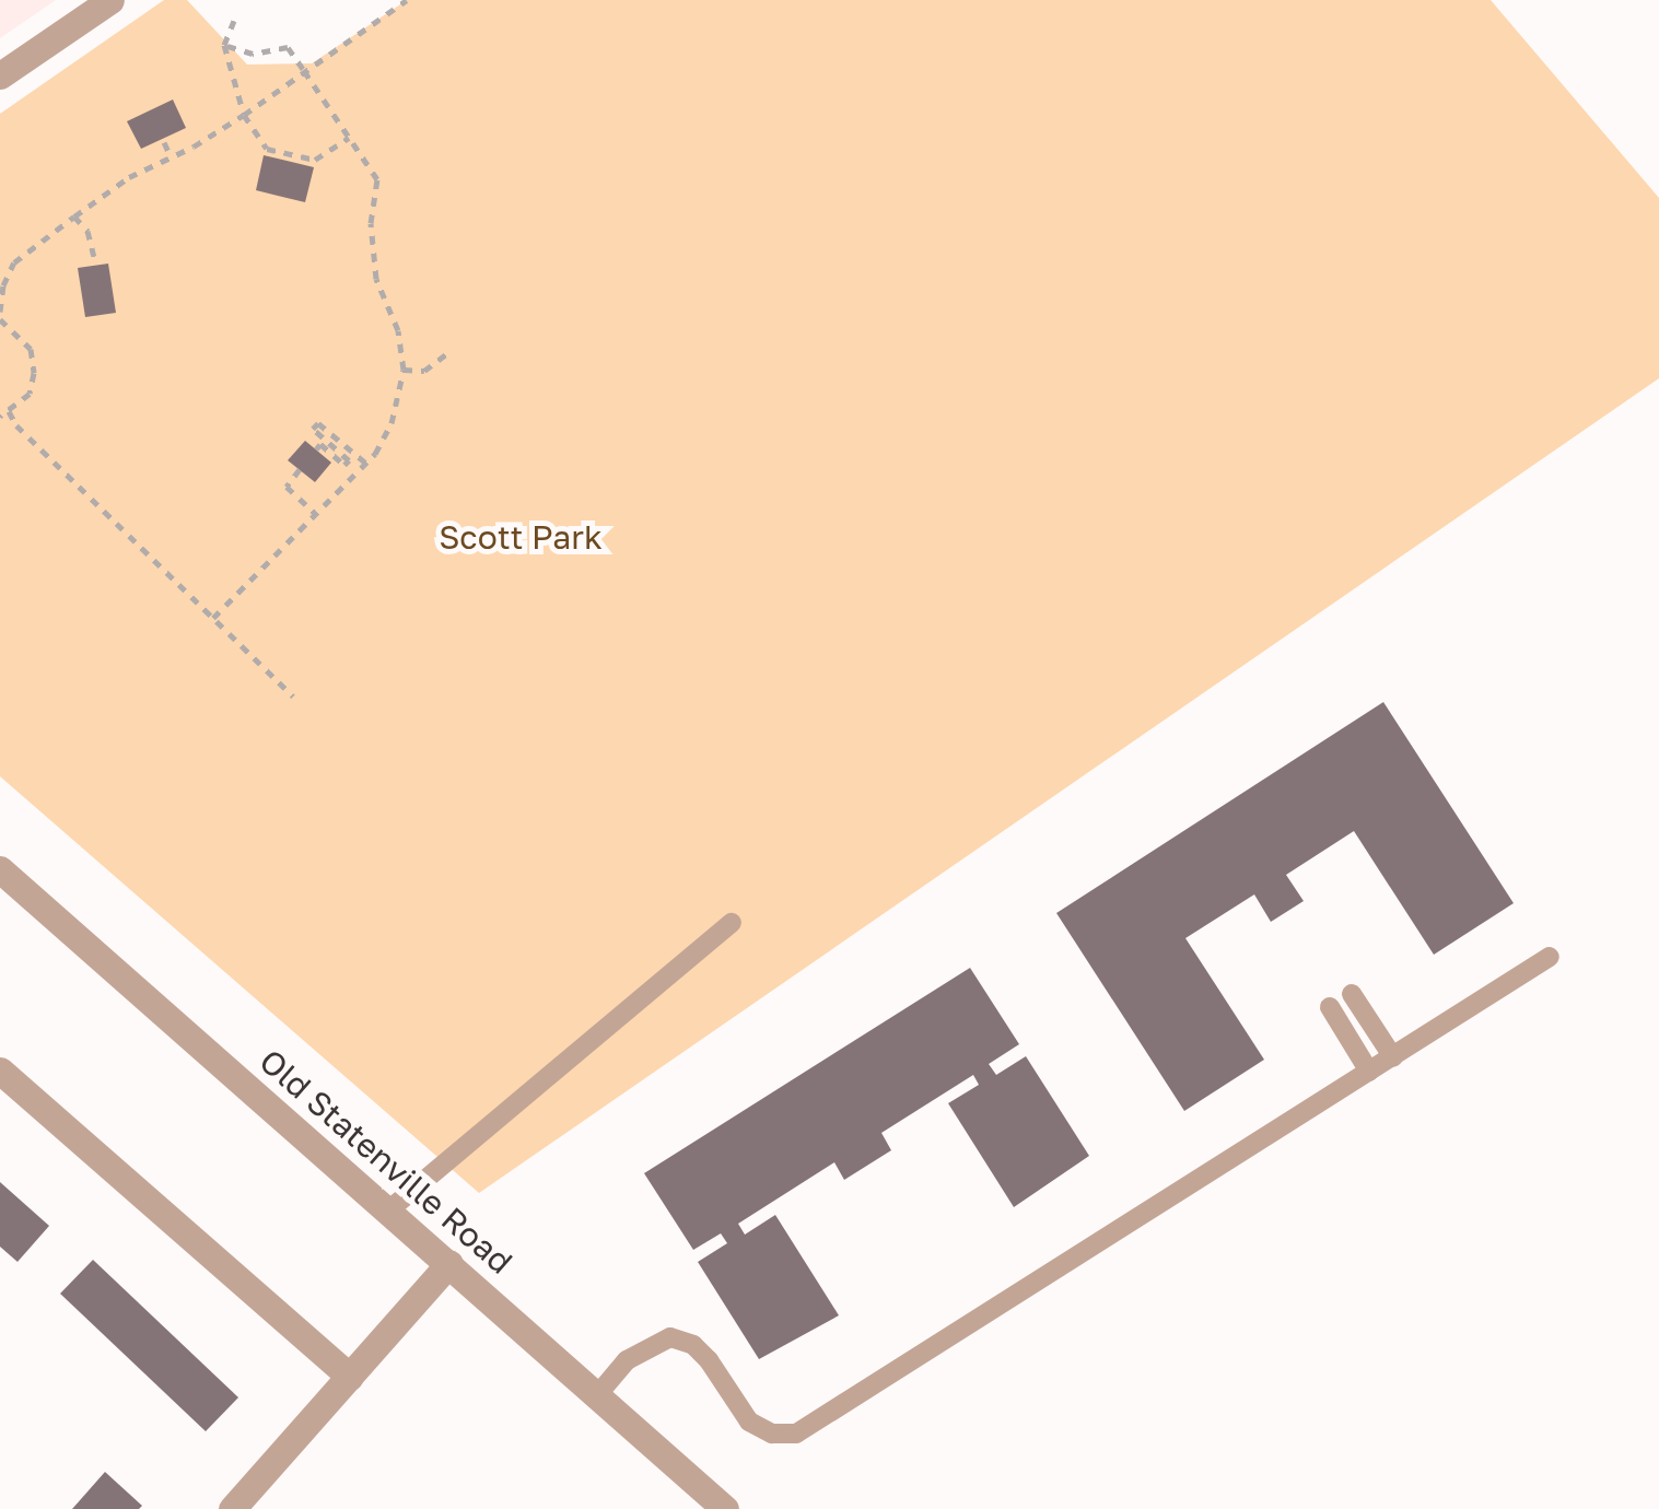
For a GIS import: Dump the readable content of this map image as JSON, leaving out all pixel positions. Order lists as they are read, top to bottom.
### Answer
{
  "streets": {
    "street": ["Old Statenville Road"]
  },
  "parks": ["Scott Park"]
}
